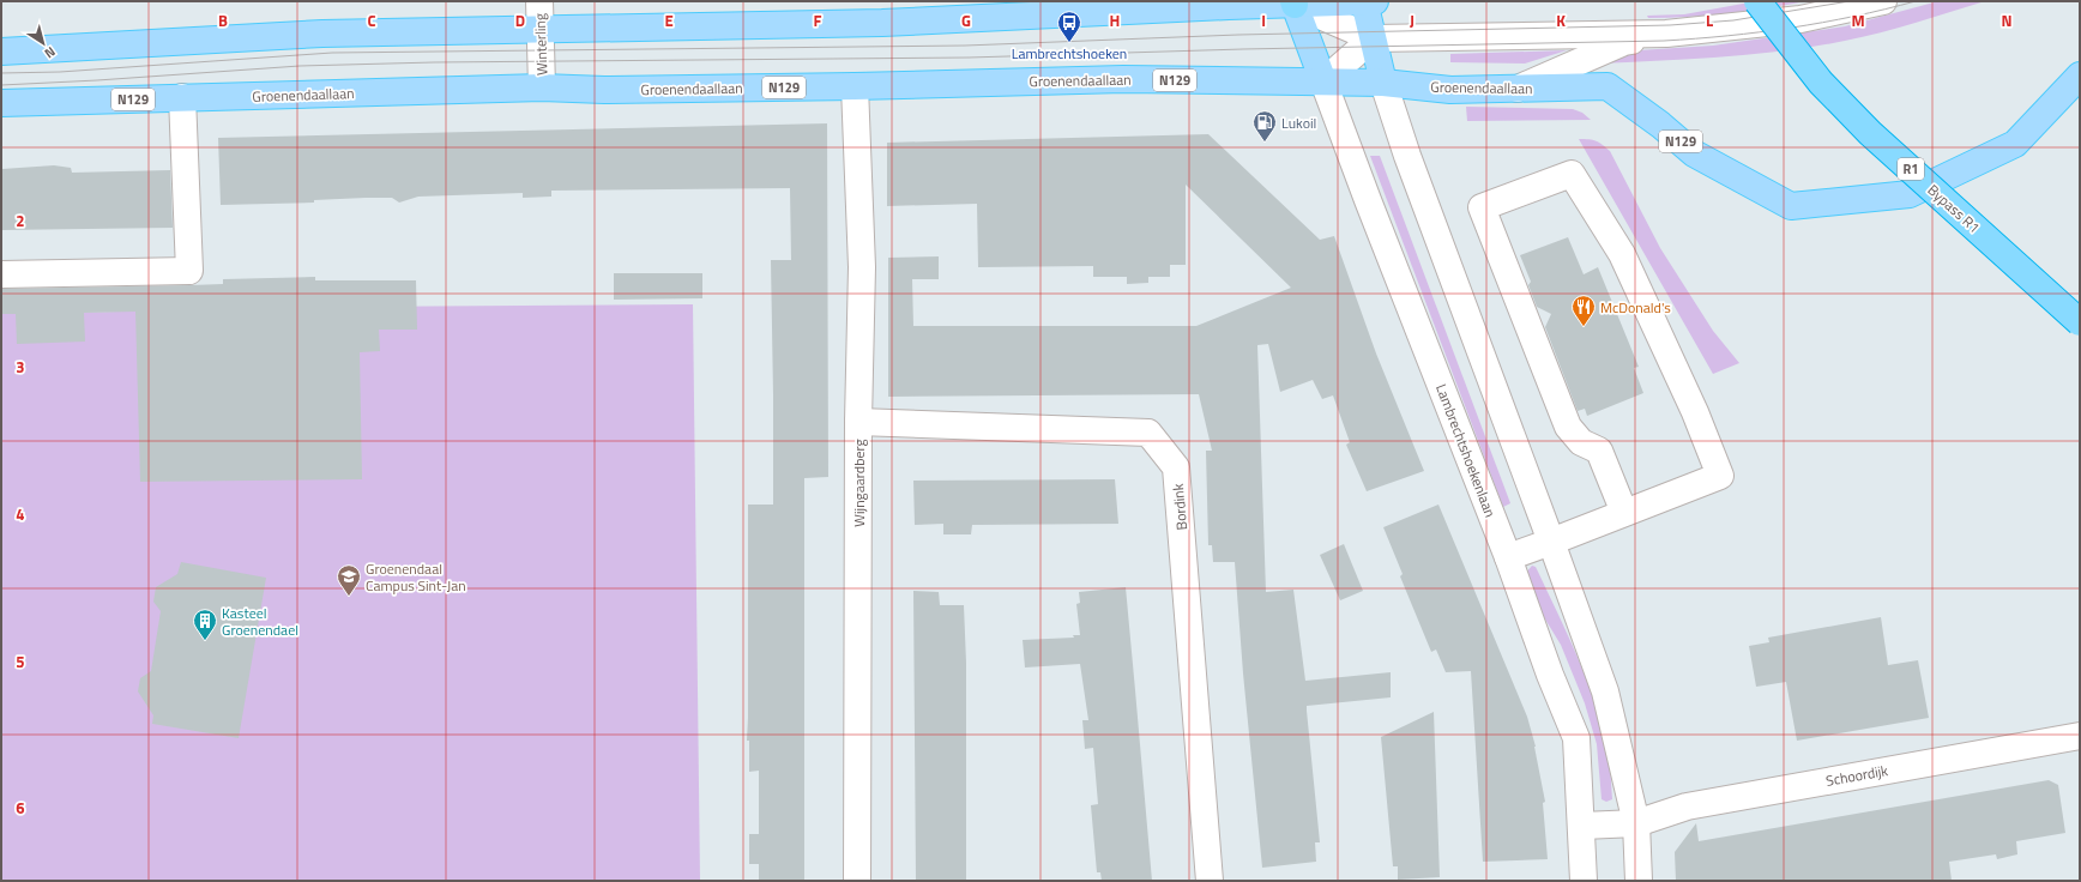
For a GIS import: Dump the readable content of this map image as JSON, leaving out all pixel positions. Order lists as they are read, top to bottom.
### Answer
{
  "streets": {
    "highway": ["R1", "Bypass R1"],
    "main road": ["Groenendaallaan", "N129"],
    "street": [
      "Winterling",
      "Lambrechtshoekenlaan",
      "Wijngaardberg",
      "Bordink",
      "Schoordijk"
    ]
  },
  "crossings": [
    ["Winterling", "Groenendaallaan"],
    ["Groenendaallaan", "Lambrechtshoekenlaan"],
    ["Groenendaallaan", "Wijngaardberg"],
    ["Wijngaardberg", "Bordink"]
  ],
  "places": {
    "bus stop": ["Lambrechtshoeken"],
    "fuel station": ["Lukoil"],
    "restaurant": ["McDonald's"],
    "school or university": ["Groenendaal Campus Sint-Jan"],
    "building": ["Kasteel Groenendael"]
  },
  "north": "bottom right",
  "grid": {
    "columns": [
      "B",
      "C",
      "D",
      "E",
      "F",
      "G",
      "H",
      "I",
      "J",
      "K",
      "L",
      "M",
      "N"
    ],
    "rows": [
      "2",
      "3",
      "4",
      "5",
      "6"
    ]
  }
}
